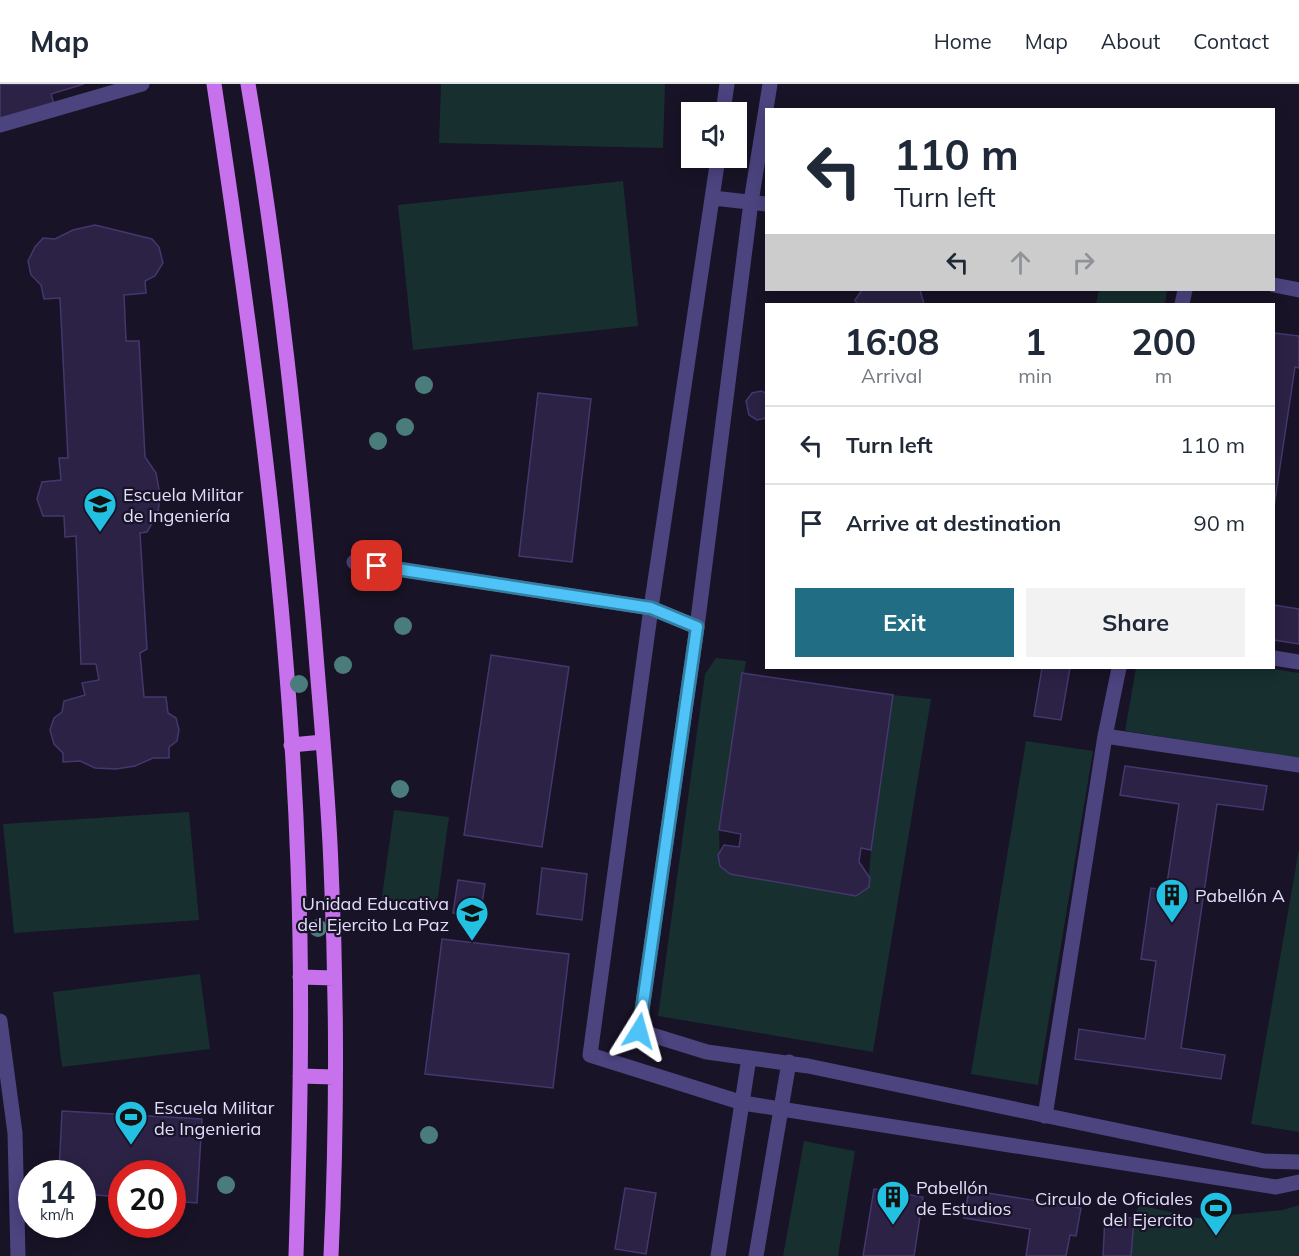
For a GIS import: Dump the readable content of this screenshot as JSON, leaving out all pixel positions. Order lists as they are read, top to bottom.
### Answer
{
  "places": {
    "school or university": ["Escuela Militar de Ingeniería", "Unidad Educativa del Ejercito La Paz"],
    "building": ["Pabellón A", "Pabellón de Estudios"],
    "sports": ["Escuela Militar de Ingenieria", "Circulo de Oficiales del Ejercito"]
  },
  "page": {
    "header": "Map",
    "nav": [
      "Home",
      "Map",
      "About",
      "Contact"
    ],
    "turn": ["110 m", "Turn left"],
    "eta": [
      "16:08",
      "Arrival",
      "1",
      "min",
      "200",
      "m"
    ],
    "list": [
      {
        "name": "Turn left",
        "value": "110 m"
      },
      {
        "name": "Arrive at destination",
        "value": "90 m"
      }
    ],
    "buttons": ["Exit", "Share"],
    "speed": "14 km/h",
    "limit": "20"
  }
}
